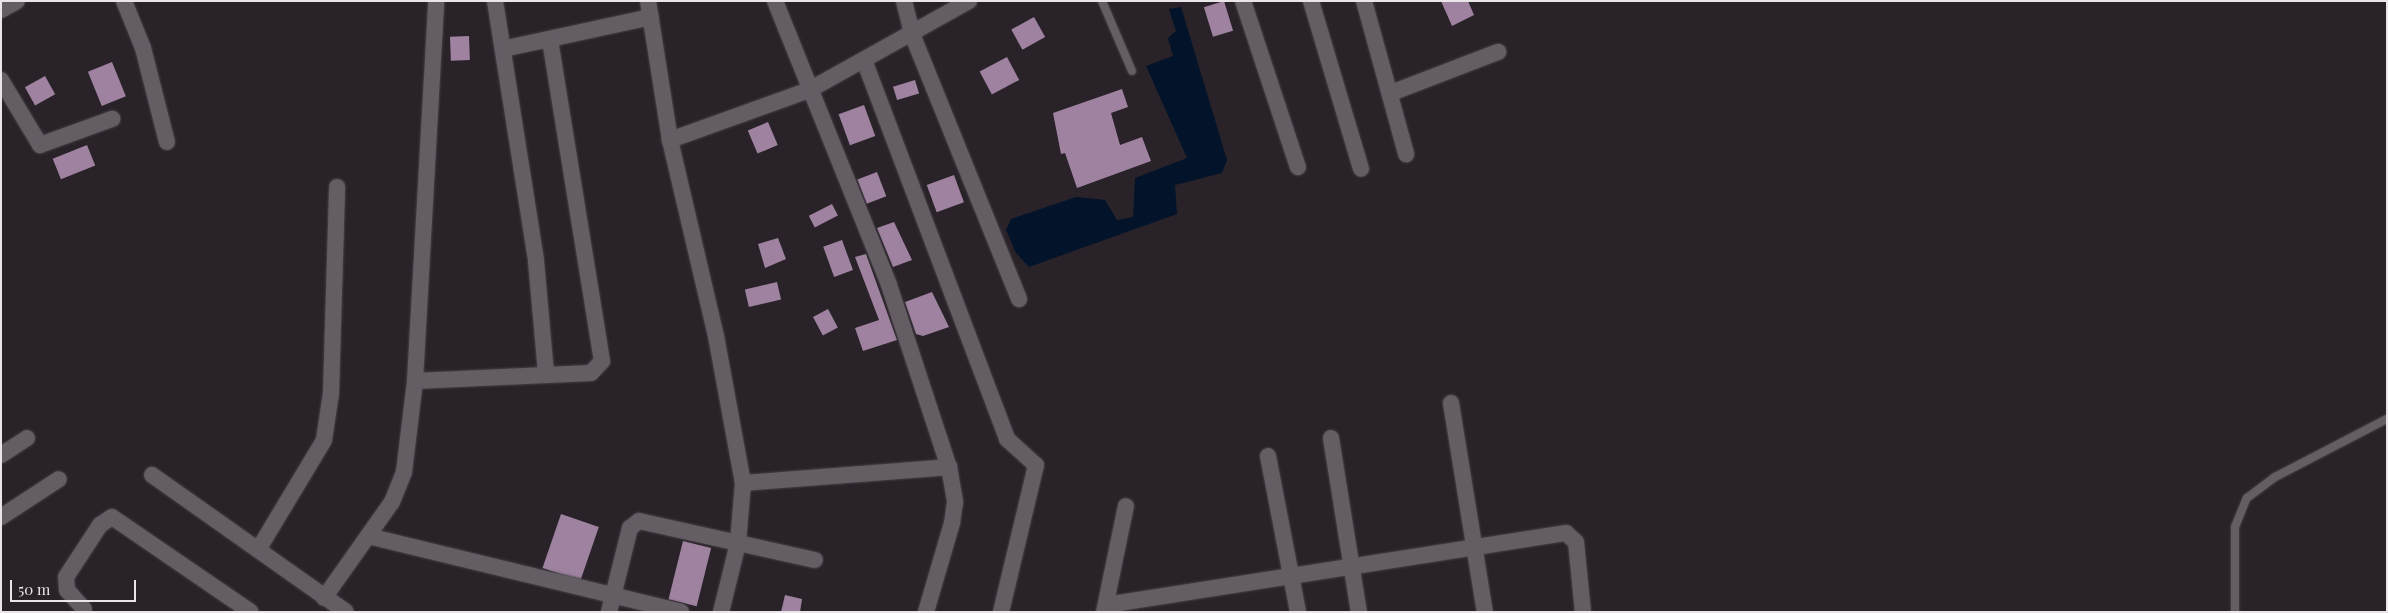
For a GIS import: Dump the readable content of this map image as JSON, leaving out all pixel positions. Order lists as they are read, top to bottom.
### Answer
{
  "scale_bar": "50 m"
}
